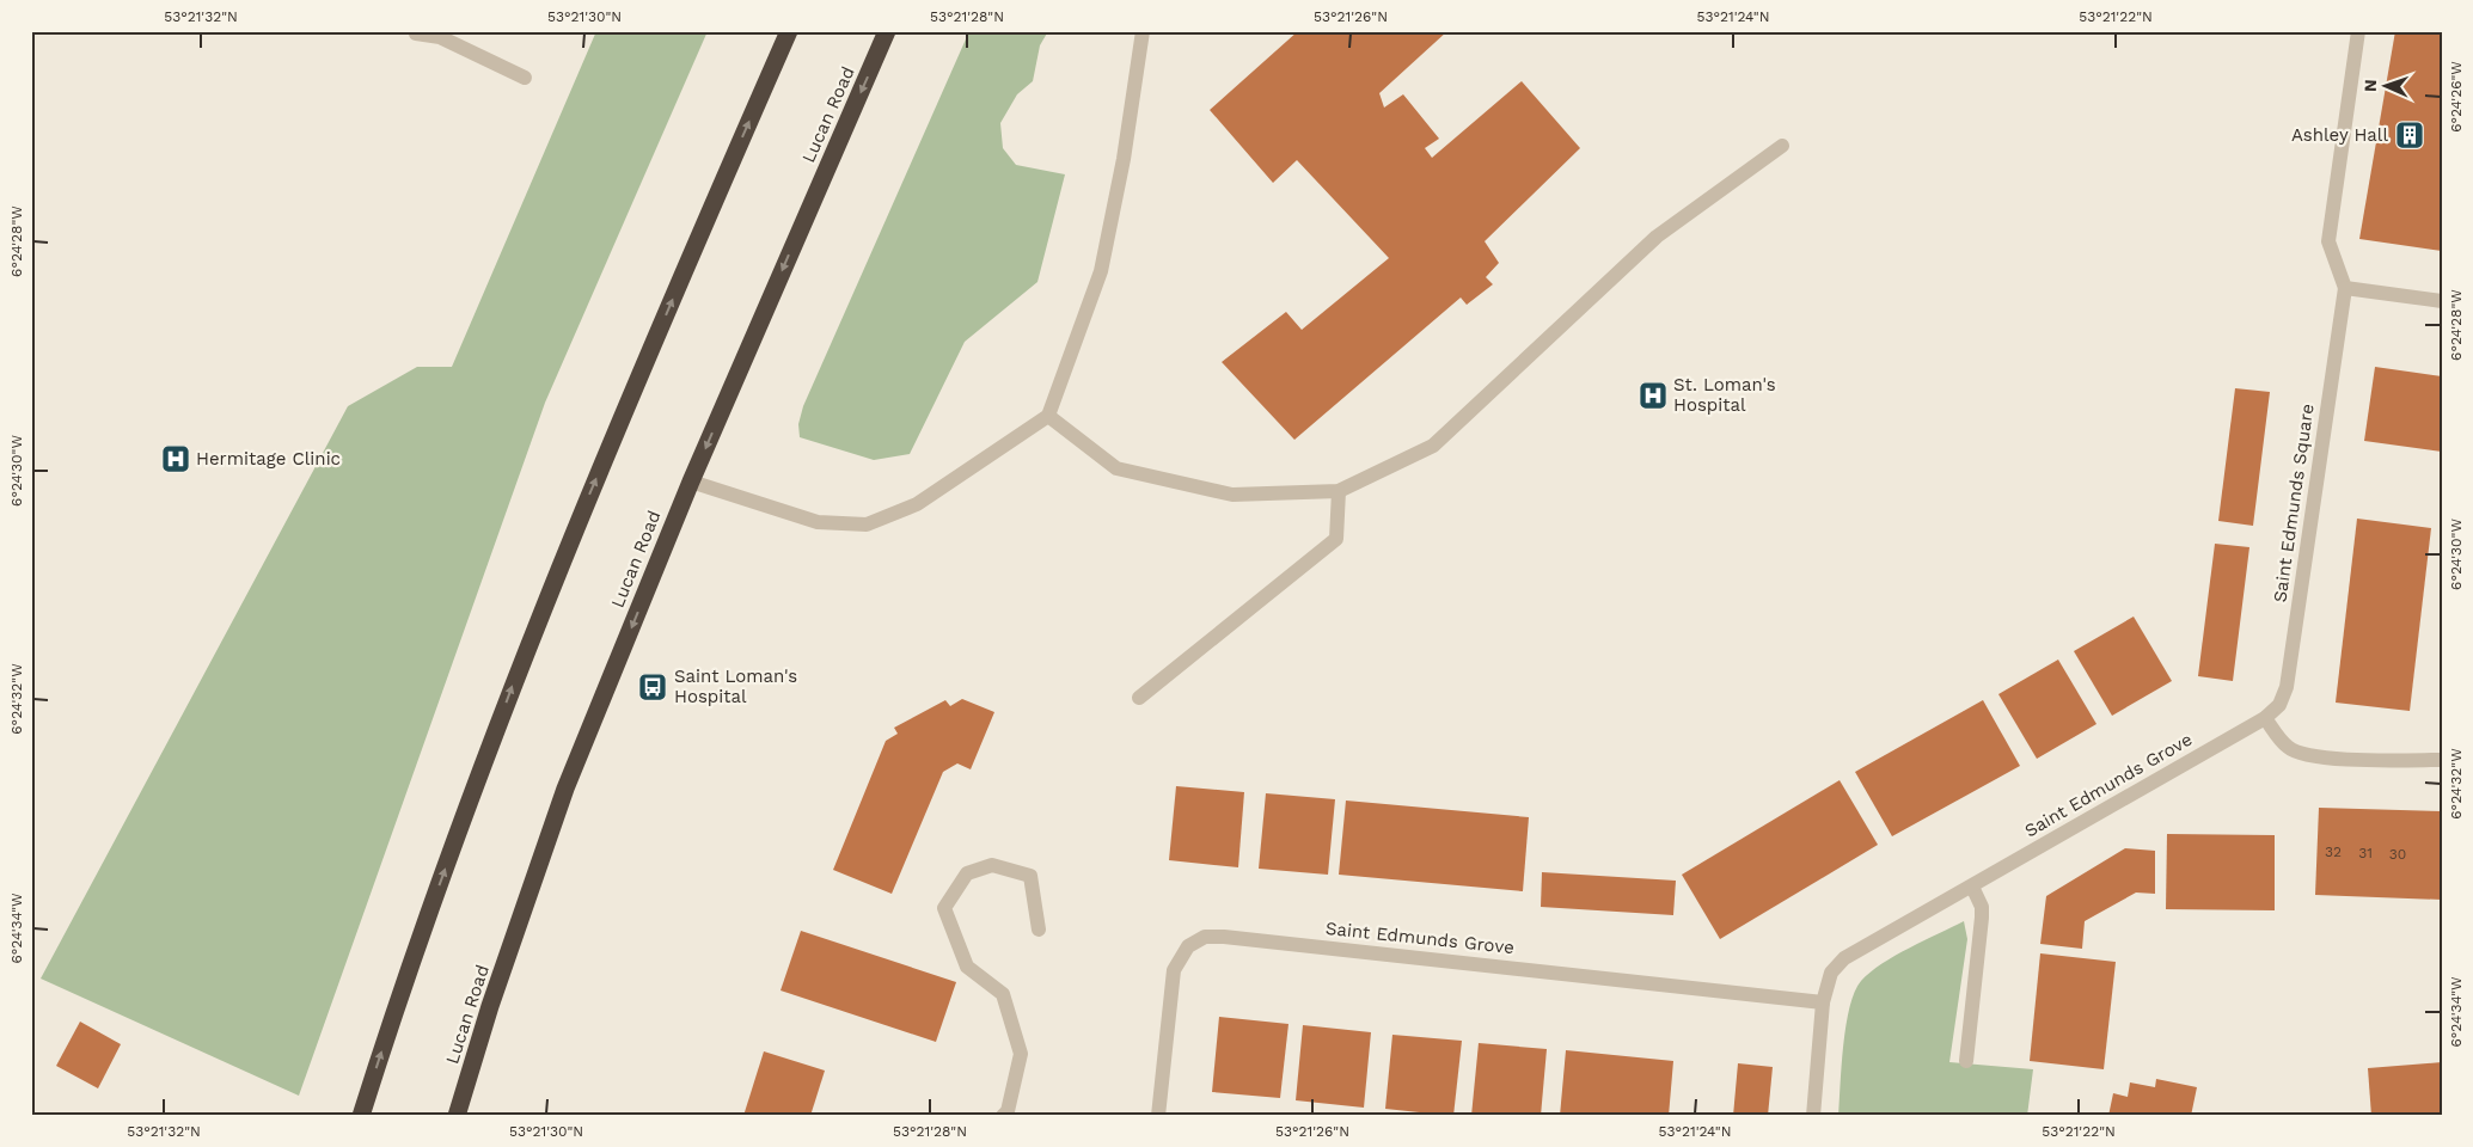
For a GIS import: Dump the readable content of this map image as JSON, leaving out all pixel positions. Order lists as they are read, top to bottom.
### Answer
{
  "streets": {
    "highway": ["Lucan Road"],
    "street": ["Saint Edmunds Square", "Saint Edmunds Grove"]
  },
  "crossings": [
    ["Saint Edmunds Square", "Saint Edmunds Grove"]
  ],
  "places": {
    "building": ["Ashley Hall"],
    "hospital": ["St. Loman's Hospital", "Hermitage Clinic"],
    "bus stop": ["Saint Loman's Hospital"]
  },
  "house_numbers": ["32", "31", "30"],
  "north": "left",
  "coordinates": [
    "53°21'32\"N",
    "53°21'30\"N",
    "53°21'28\"N",
    "53°21'26\"N",
    "53°21'24\"N",
    "53°21'22\"N",
    "6°24'26\"W",
    "6°24'28\"W",
    "6°24'30\"W",
    "6°24'32\"W",
    "6°24'34\"W"
  ]
}
